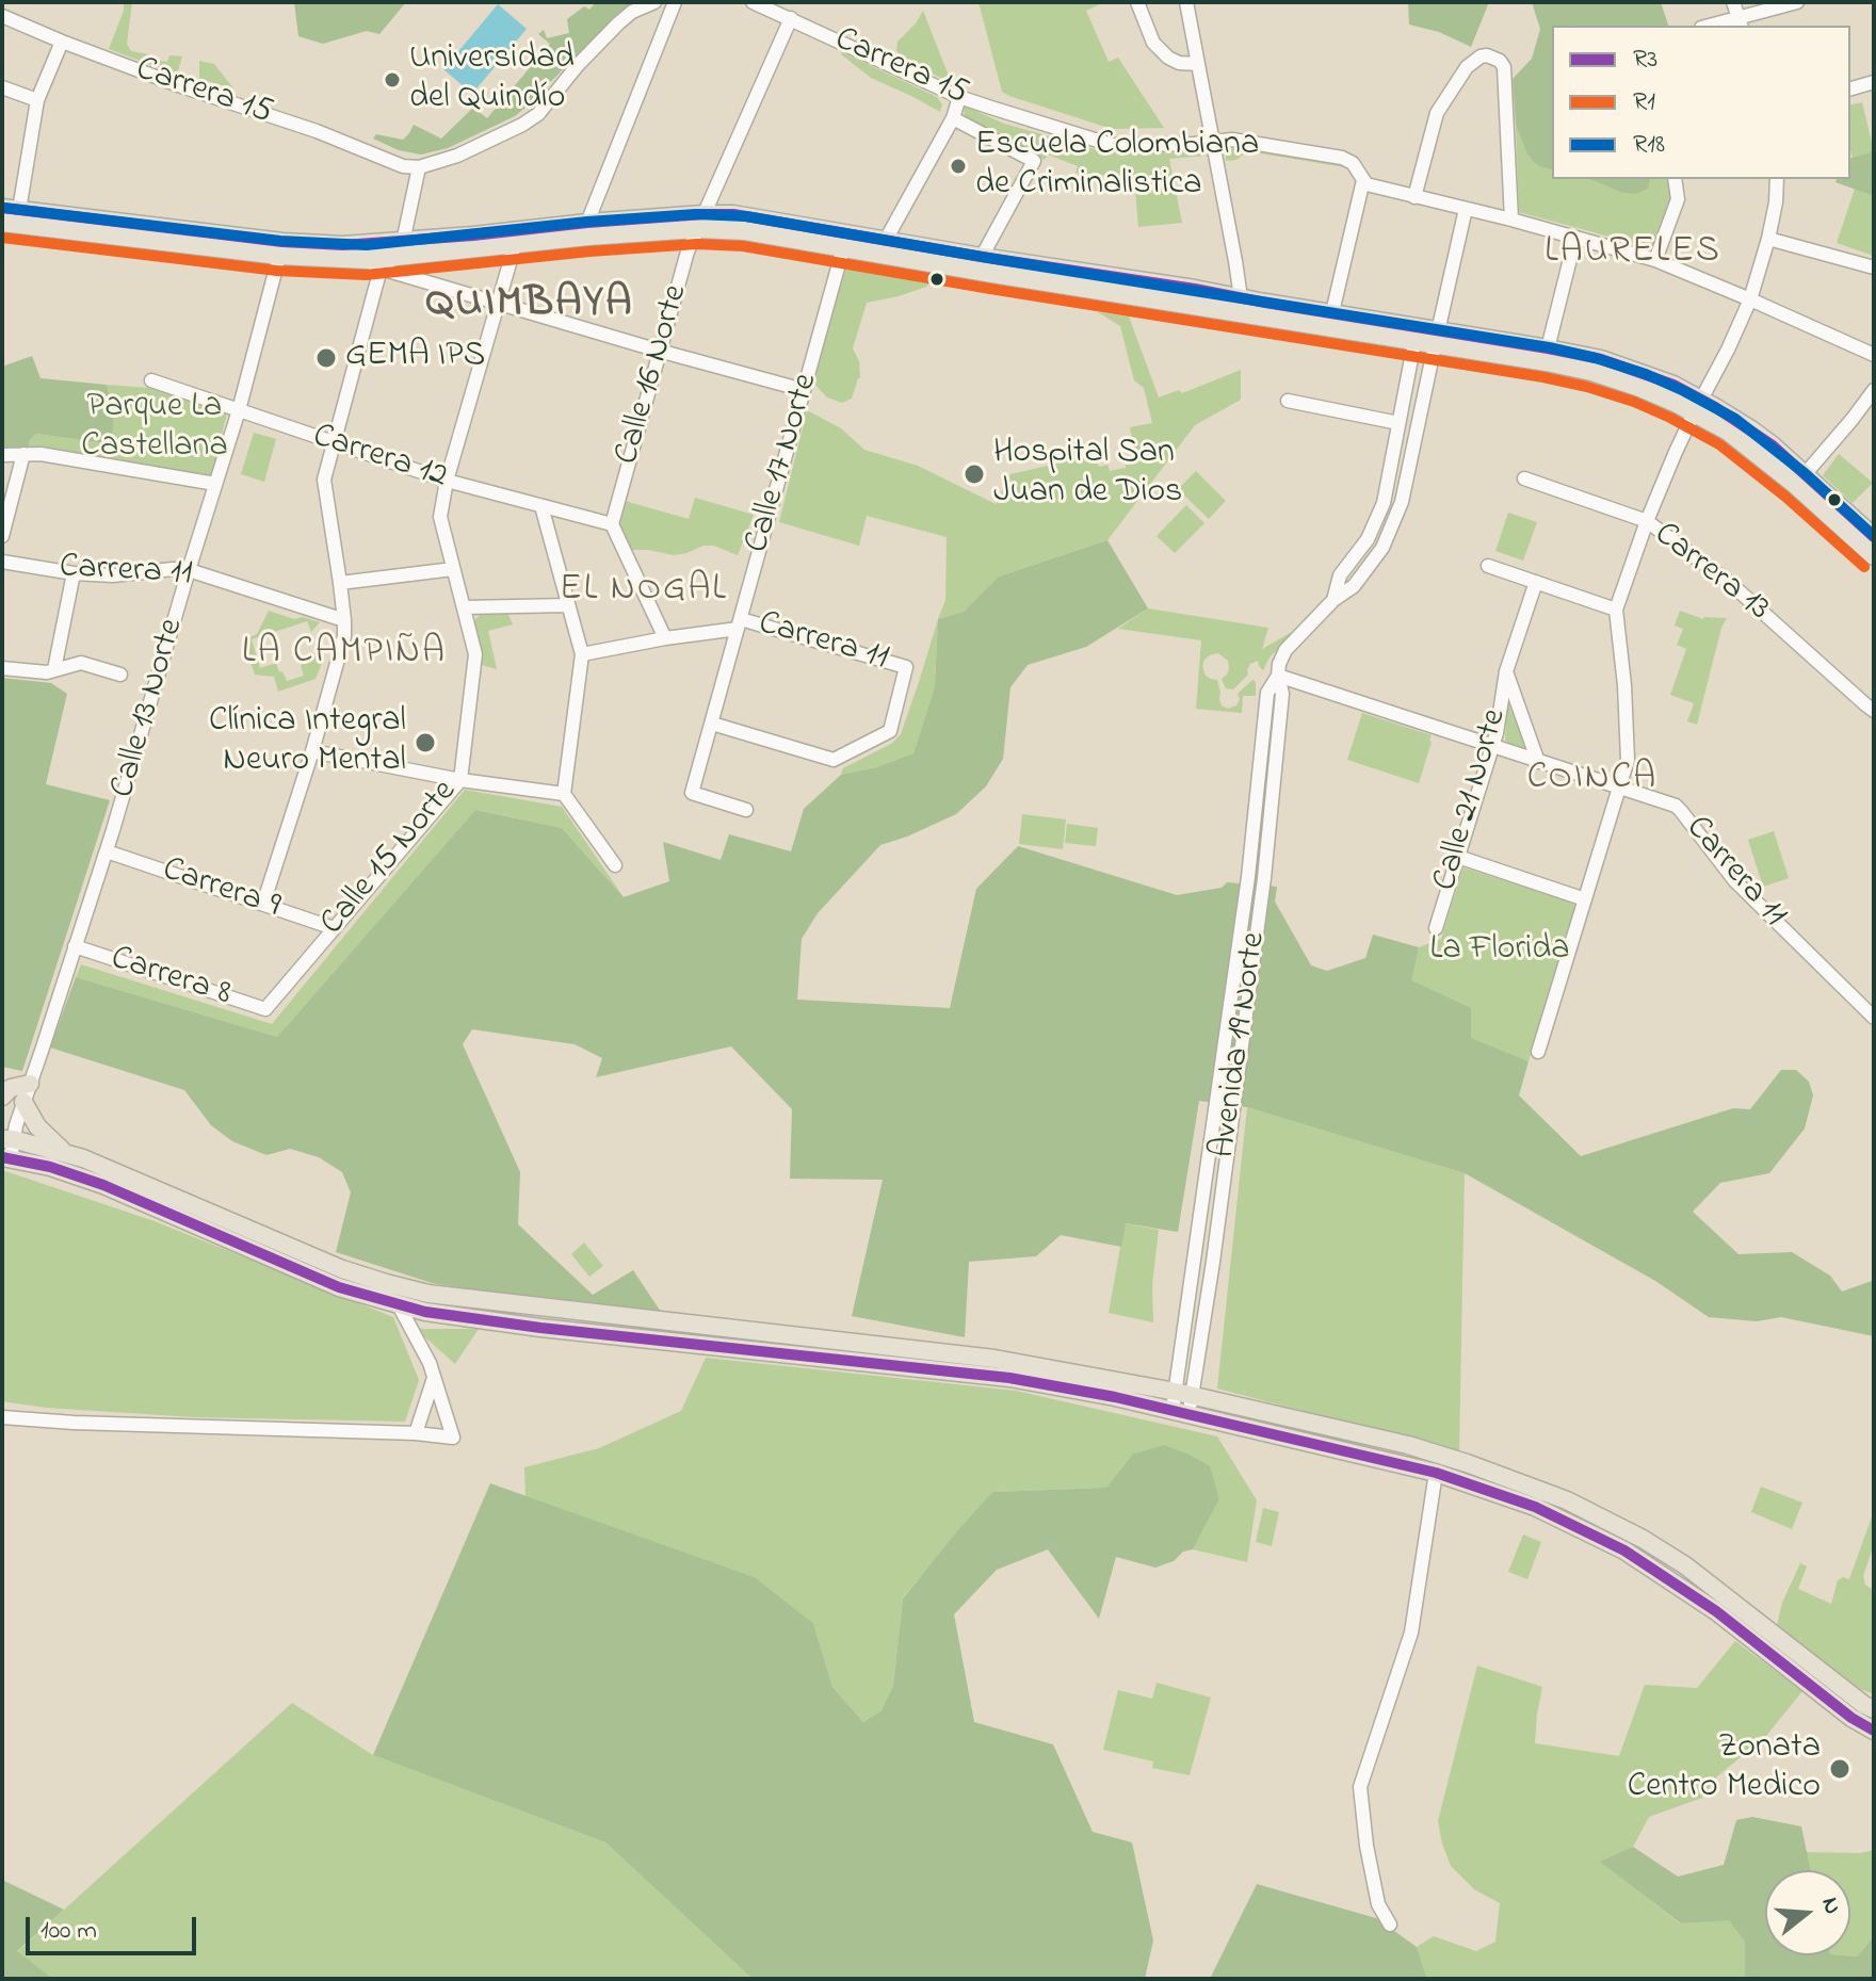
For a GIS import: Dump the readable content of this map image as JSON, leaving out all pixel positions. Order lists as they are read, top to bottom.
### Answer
{
  "streets": {
    "street": [
      "Carrera 15",
      "Calle 16 Norte",
      "Carrera 12",
      "Calle 17 Norte",
      "Carrera 11",
      "Carrera 13",
      "Calle 13 Norte",
      "Calle 21 Norte",
      "Calle 15 Norte",
      "Carrera 9",
      "Carrera 8",
      "Avenida 19 Norte"
    ]
  },
  "crossings": [
    ["Carrera 15", "Calle 16 Norte"],
    ["Carrera 15", "Avenida 19 Norte"],
    ["Calle 16 Norte", "Carrera 12"],
    ["Carrera 12", "Calle 13 Norte"],
    ["Carrera 12", "Calle 15 Norte"],
    ["Calle 17 Norte", "Carrera 11"],
    ["Carrera 11", "Calle 13 Norte"],
    ["Carrera 11", "Calle 21 Norte"],
    ["Carrera 11", "Avenida 19 Norte"],
    ["Calle 13 Norte", "Carrera 9"],
    ["Calle 13 Norte", "Carrera 8"],
    ["Calle 15 Norte", "Carrera 9"],
    ["Calle 15 Norte", "Carrera 8"]
  ],
  "districts": [
    "LAURELES",
    "QUIMBAYA",
    "EL NOGAL",
    "LA CAMPIÑA",
    "COINCA"
  ],
  "parks": ["Parque La Castellana", "La Florida"],
  "places": [
    "Universidad del Quindío",
    "Escuela Colombiana de Criminalistica",
    "GEMA IPS",
    "Hospital San Juan de Dios",
    "Clínica Integral Neuro Mental",
    "Zonata Centro Medico"
  ],
  "lines": ["transit line R3", "transit line R18", "transit line R1"],
  "legend": ["R3", "R1", "R18"],
  "scale_bar": "100 m",
  "north": "right"
}
